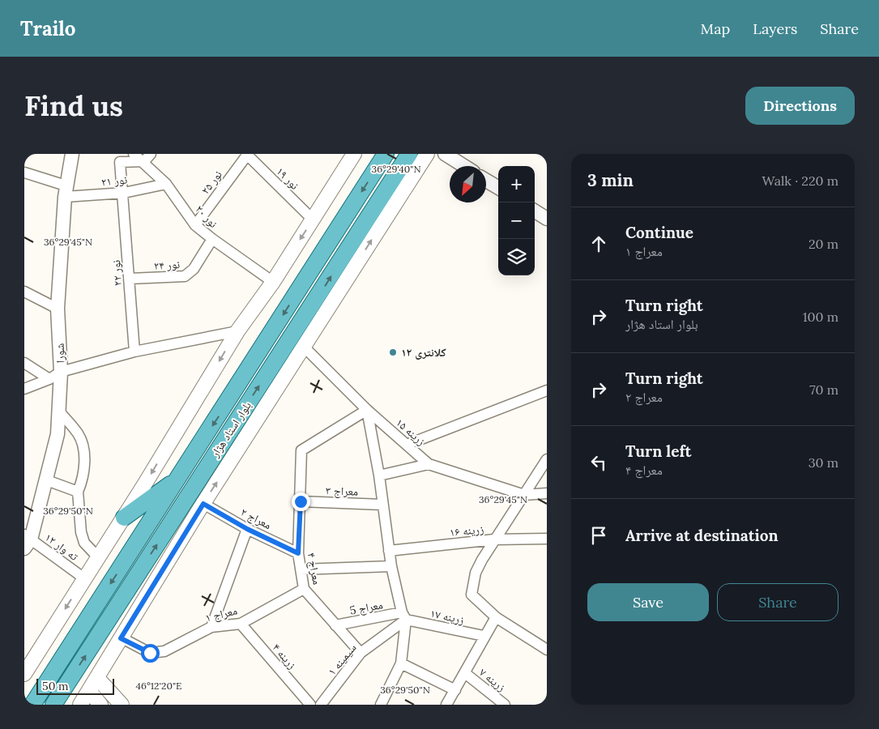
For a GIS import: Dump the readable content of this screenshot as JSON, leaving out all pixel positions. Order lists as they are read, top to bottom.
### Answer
{
  "streets": {
    "main road": ["بلوار استاد هژار"],
    "street": [
      "نور ۱۹",
      "نور ۲۱",
      "نور ۲۵",
      "نور ۲۰",
      "نور ۲۴",
      "نور ۲۲",
      "شورا",
      "زرینه ۱۵",
      "معراج ۳",
      "معراج ۲",
      "زرینه ۱۶",
      "ته وار ۱۲",
      "معراج ۴",
      "معراج 5",
      "معراج ۱",
      "زرینه ۱۷",
      "زرینه ۴",
      "سیمینه ۱",
      "زرینه ۷"
    ]
  },
  "crossings": [
    ["نور ۱۹", "نور ۲۵"],
    ["نور ۲۱", "نور ۲۰"],
    ["نور ۲۱", "نور ۲۲"],
    ["نور ۲۱", "شورا"],
    ["نور ۲۵", "نور ۲۰"],
    ["نور ۲۰", "نور ۲۴"],
    ["نور ۲۰", "نور ۲۲"],
    ["نور ۲۴", "نور ۲۲"],
    ["شورا", "ته وار ۱۲"],
    ["بلوار استاد هژار", "زرینه ۱۵"],
    ["بلوار استاد هژار", "معراج ۲"],
    ["بلوار استاد هژار", "معراج ۱"],
    ["زرینه ۱۵", "معراج ۴"],
    ["معراج ۳", "معراج ۴"],
    ["معراج ۲", "معراج ۴"],
    ["معراج ۴", "معراج 5"],
    ["معراج ۴", "معراج ۱"],
    ["معراج ۴", "سیمینه ۱"],
    ["معراج 5", "زرینه ۱۷"],
    ["معراج 5", "سیمینه ۱"],
    ["معراج ۱", "زرینه ۴"],
    ["زرینه ۱۷", "سیمینه ۱"]
  ],
  "places": ["کلانتری ۱۲"],
  "scale_bar": "50 m",
  "north": "bottom left",
  "page": {
    "header": "Trailo",
    "nav": ["Map", "Layers", "Share"],
    "buttons": [
      "Directions",
      ["Save", "Share"]
    ],
    "title": "Find us",
    "heading": ["3 min", "Walk · 220 m"],
    "map_buttons": ["+", "−"],
    "list": [
      ["Continue", "معراج ۱", "20 m"],
      ["Turn right", "بلوار استاد هژار", "100 m"],
      ["Turn right", "معراج ۲", "70 m"],
      ["Turn left", "معراج ۴", "30 m"],
      "Arrive at destination"
    ],
    "scale": "50 m"
  },
  "coordinates": [
    "36°29'40\"N",
    "36°29'45\"N",
    "36°29'50\"N",
    "46°12'20\"E"
  ]
}
